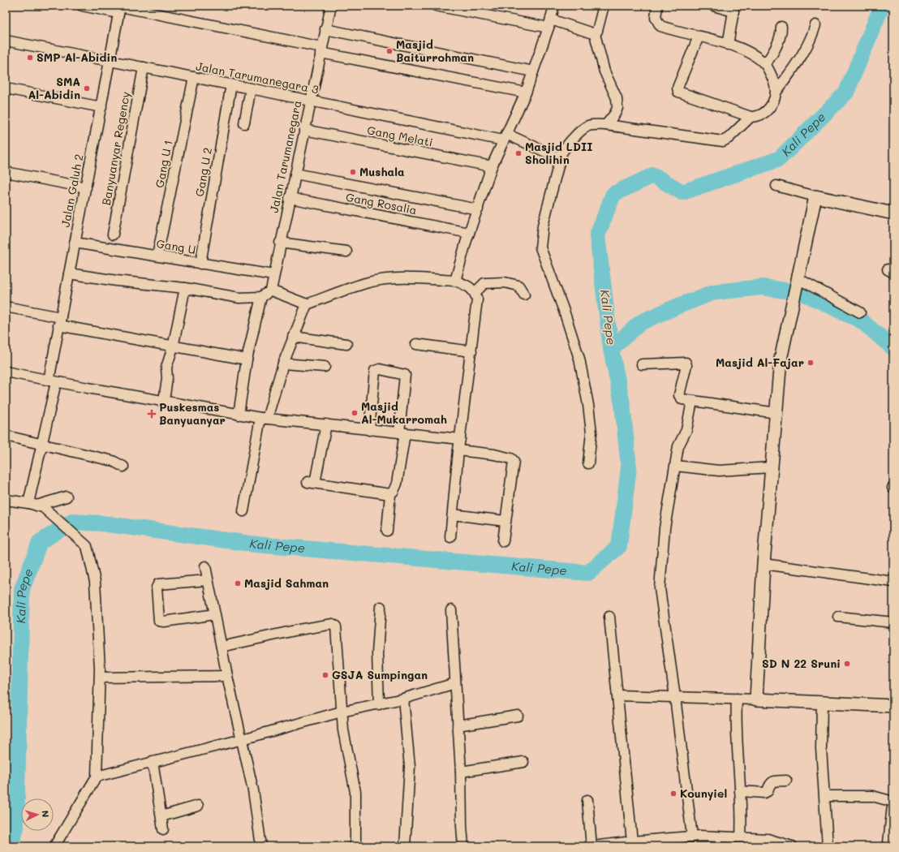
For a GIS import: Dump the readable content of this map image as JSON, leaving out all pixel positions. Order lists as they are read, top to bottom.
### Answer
{
  "streets": {
    "street": [
      "Jalan Tarumanegara 3",
      "Gang Melati",
      "Banyuanyar Regency",
      "Jalan Tarumanegara",
      "Gang U 1",
      "Gang U 2",
      "Jalan Galuh 2",
      "Gang Rosalia",
      "Gang U"
    ]
  },
  "crossings": [
    ["Jalan Tarumanegara 3", "Banyuanyar Regency"],
    ["Jalan Tarumanegara 3", "Jalan Tarumanegara"],
    ["Jalan Tarumanegara 3", "Gang U 1"],
    ["Jalan Tarumanegara 3", "Gang U 2"],
    ["Jalan Tarumanegara 3", "Jalan Galuh 2"],
    ["Gang Melati", "Jalan Tarumanegara"],
    ["Jalan Tarumanegara", "Gang Rosalia"],
    ["Jalan Tarumanegara", "Gang U"],
    ["Gang U 1", "Gang U"],
    ["Gang U 2", "Gang U"],
    ["Jalan Galuh 2", "Gang U"]
  ],
  "water": ["Kali Pepe"],
  "places": {
    "other": [
      "Masjid Baiturrohman",
      "SMP Al-Abidin",
      "SMA Al-Abidin",
      "Masjid LDII Sholihin",
      "Mushala",
      "Masjid Al-Fajar",
      "Masjid Al-Mukarromah",
      "Masjid Sahman",
      "SD N 22 Sruni",
      "GSJA Sumpingan",
      "Kounyiel"
    ],
    "health": ["Puskesmas Banyuanyar"]
  },
  "north": "right"
}
